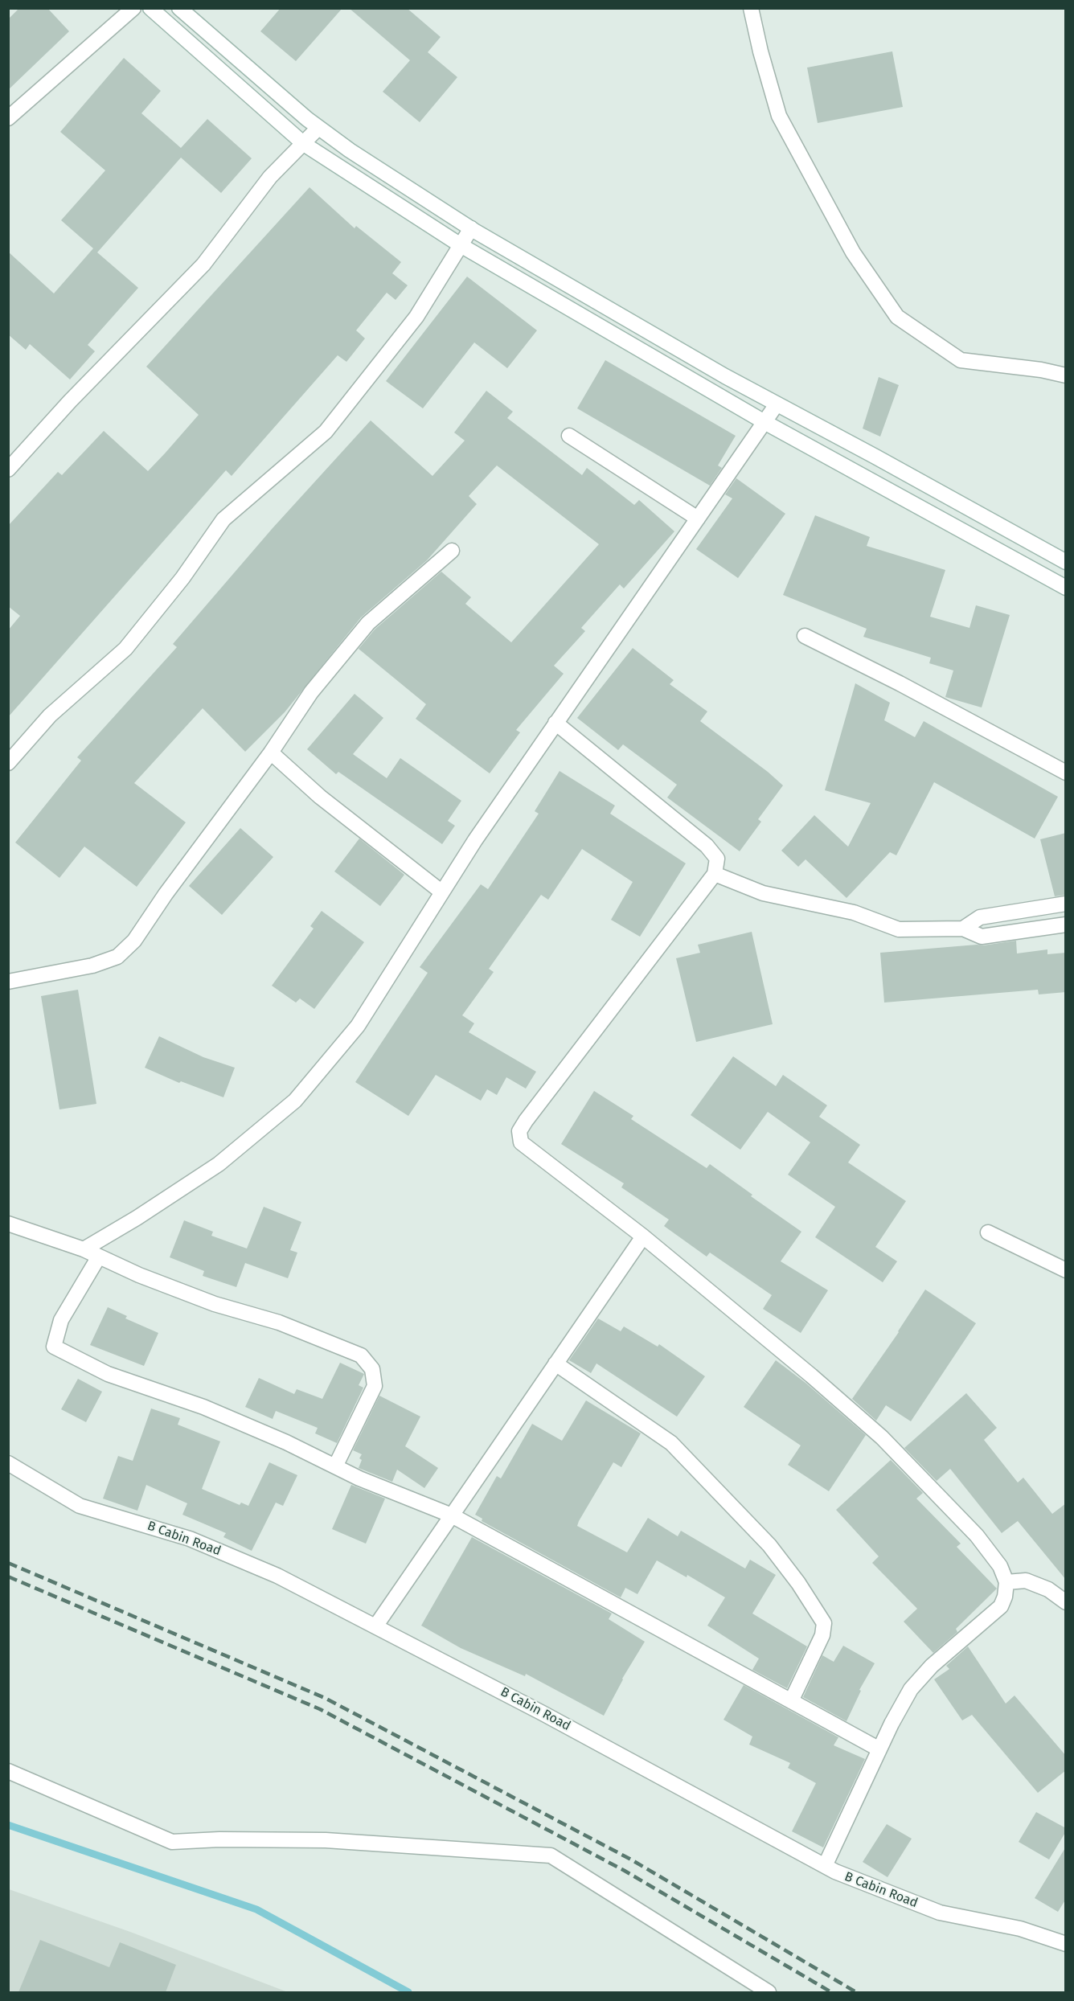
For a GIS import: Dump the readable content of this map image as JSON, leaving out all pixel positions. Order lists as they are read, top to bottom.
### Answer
{
  "streets": {
    "street": ["B Cabin Road"]
  }
}
